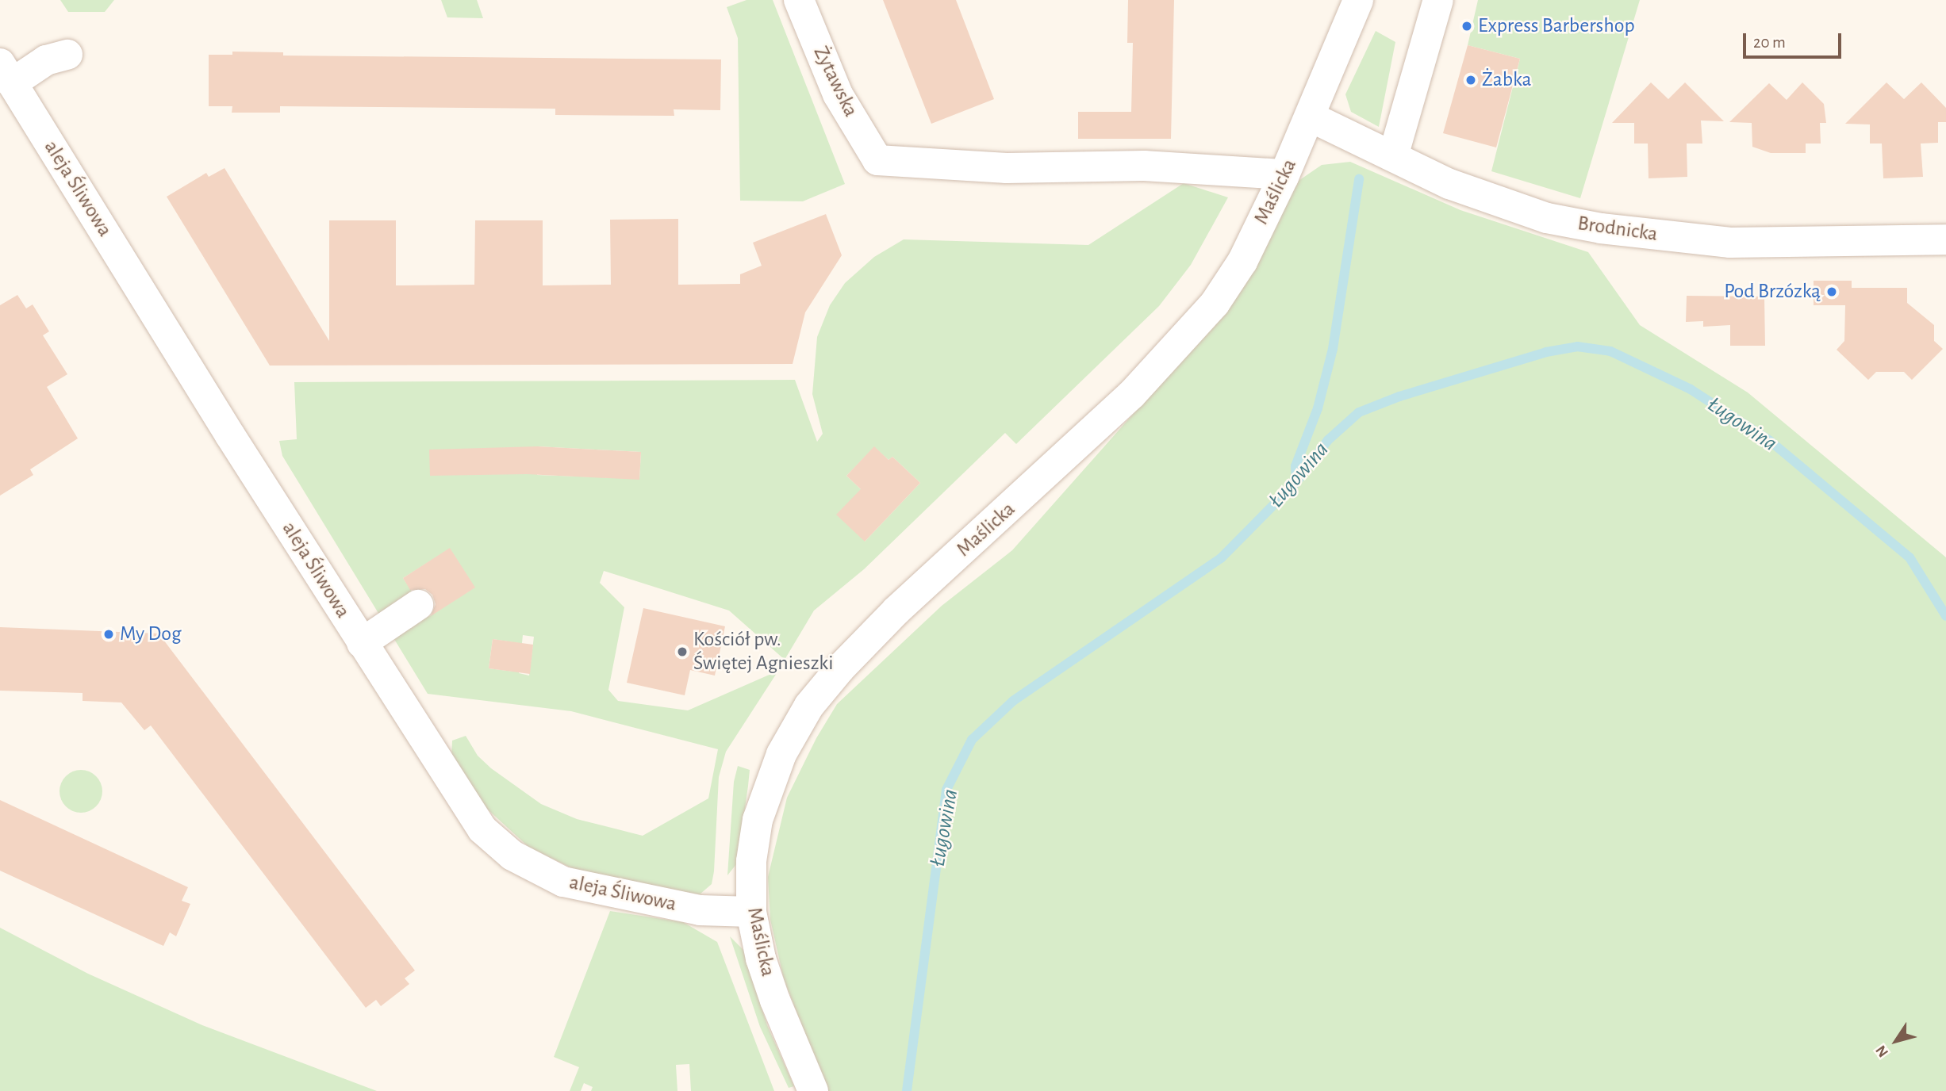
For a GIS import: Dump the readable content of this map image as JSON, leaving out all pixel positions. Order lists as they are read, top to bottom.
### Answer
{
  "streets": {
    "street": [
      "Żytawska",
      "aleja Śliwowa",
      "Maślicka",
      "Brodnicka"
    ]
  },
  "crossings": [
    ["Żytawska", "Maślicka"],
    ["aleja Śliwowa", "Maślicka"],
    ["Maślicka", "Brodnicka"]
  ],
  "water": ["Ługowina"],
  "places": [
    "Express Barbershop",
    "Żabka",
    "Pod Brzózką",
    "My Dog",
    "Kościół pw. Świętej Agnieszki"
  ],
  "scale_bar": "20 m",
  "north": "bottom left"
}
